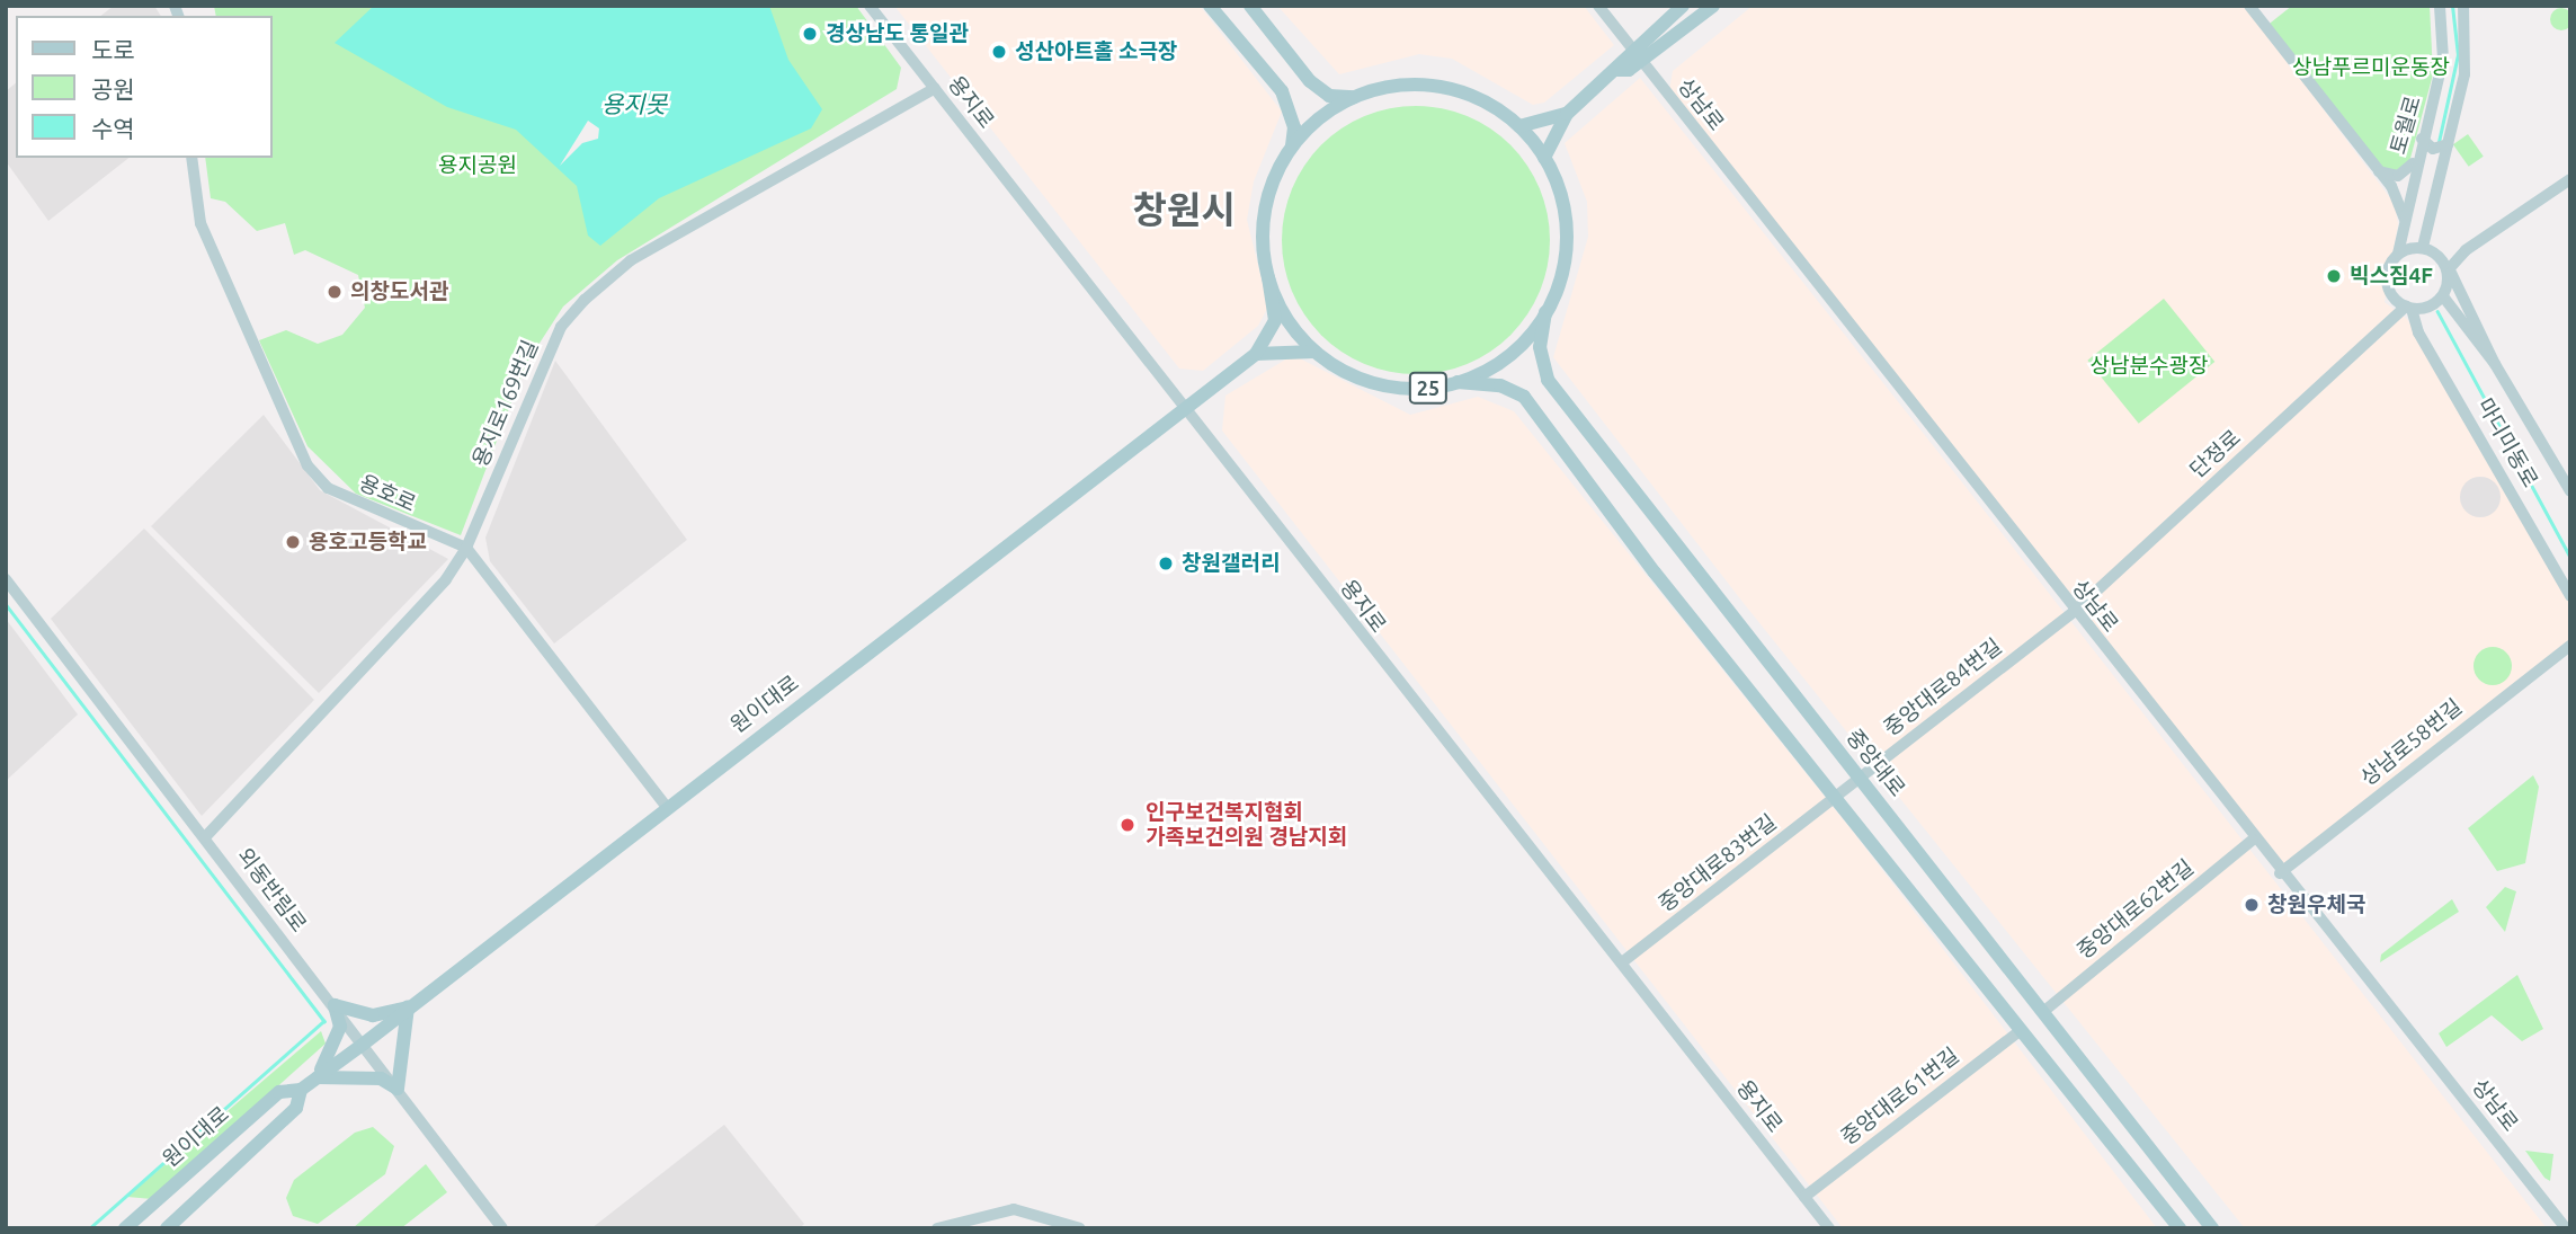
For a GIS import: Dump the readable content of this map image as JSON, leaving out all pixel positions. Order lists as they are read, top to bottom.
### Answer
{
  "streets": {
    "main road": ["25", "원이대로", "중앙대로"],
    "street": [
      "용지로",
      "상남로",
      "토월로",
      "용지로169번길",
      "마디미동로",
      "단정로",
      "용호로",
      "중앙대로84번길",
      "상남로58번길",
      "중앙대로83번길",
      "외동반림로",
      "중앙대로62번길",
      "중앙대로61번길"
    ]
  },
  "crossings": [
    ["용지로", "용지로169번길"],
    ["용지로", "원이대로"],
    ["용지로", "중앙대로83번길"],
    ["용지로", "중앙대로61번길"],
    ["상남로", "단정로"],
    ["상남로", "중앙대로84번길"],
    ["상남로", "상남로58번길"],
    ["상남로", "중앙대로62번길"],
    ["토월로", "마디미동로"],
    ["토월로", "단정로"],
    ["25", "원이대로"],
    ["25", "중앙대로"],
    ["용지로169번길", "용호로"],
    ["용지로169번길", "외동반림로"],
    ["마디미동로", "단정로"],
    ["단정로", "중앙대로84번길"],
    ["용호로", "원이대로"],
    ["중앙대로84번길", "중앙대로"],
    ["중앙대로84번길", "중앙대로83번길"],
    ["원이대로", "외동반림로"],
    ["중앙대로", "중앙대로62번길"]
  ],
  "districts": ["창원시"],
  "water": ["용지못"],
  "parks": ["상남푸르미운동장", "용지공원", "상남분수광장"],
  "places": [
    "경상남도 통일관",
    "성산아트홀 소극장",
    "빅스짐4F",
    "의창도서관",
    "용호고등학교",
    "창원갤러리",
    "인구보건복지협회 가족보건의원 경남지회",
    "창원우체국"
  ],
  "legend": ["도로", "공원", "수역"]
}
